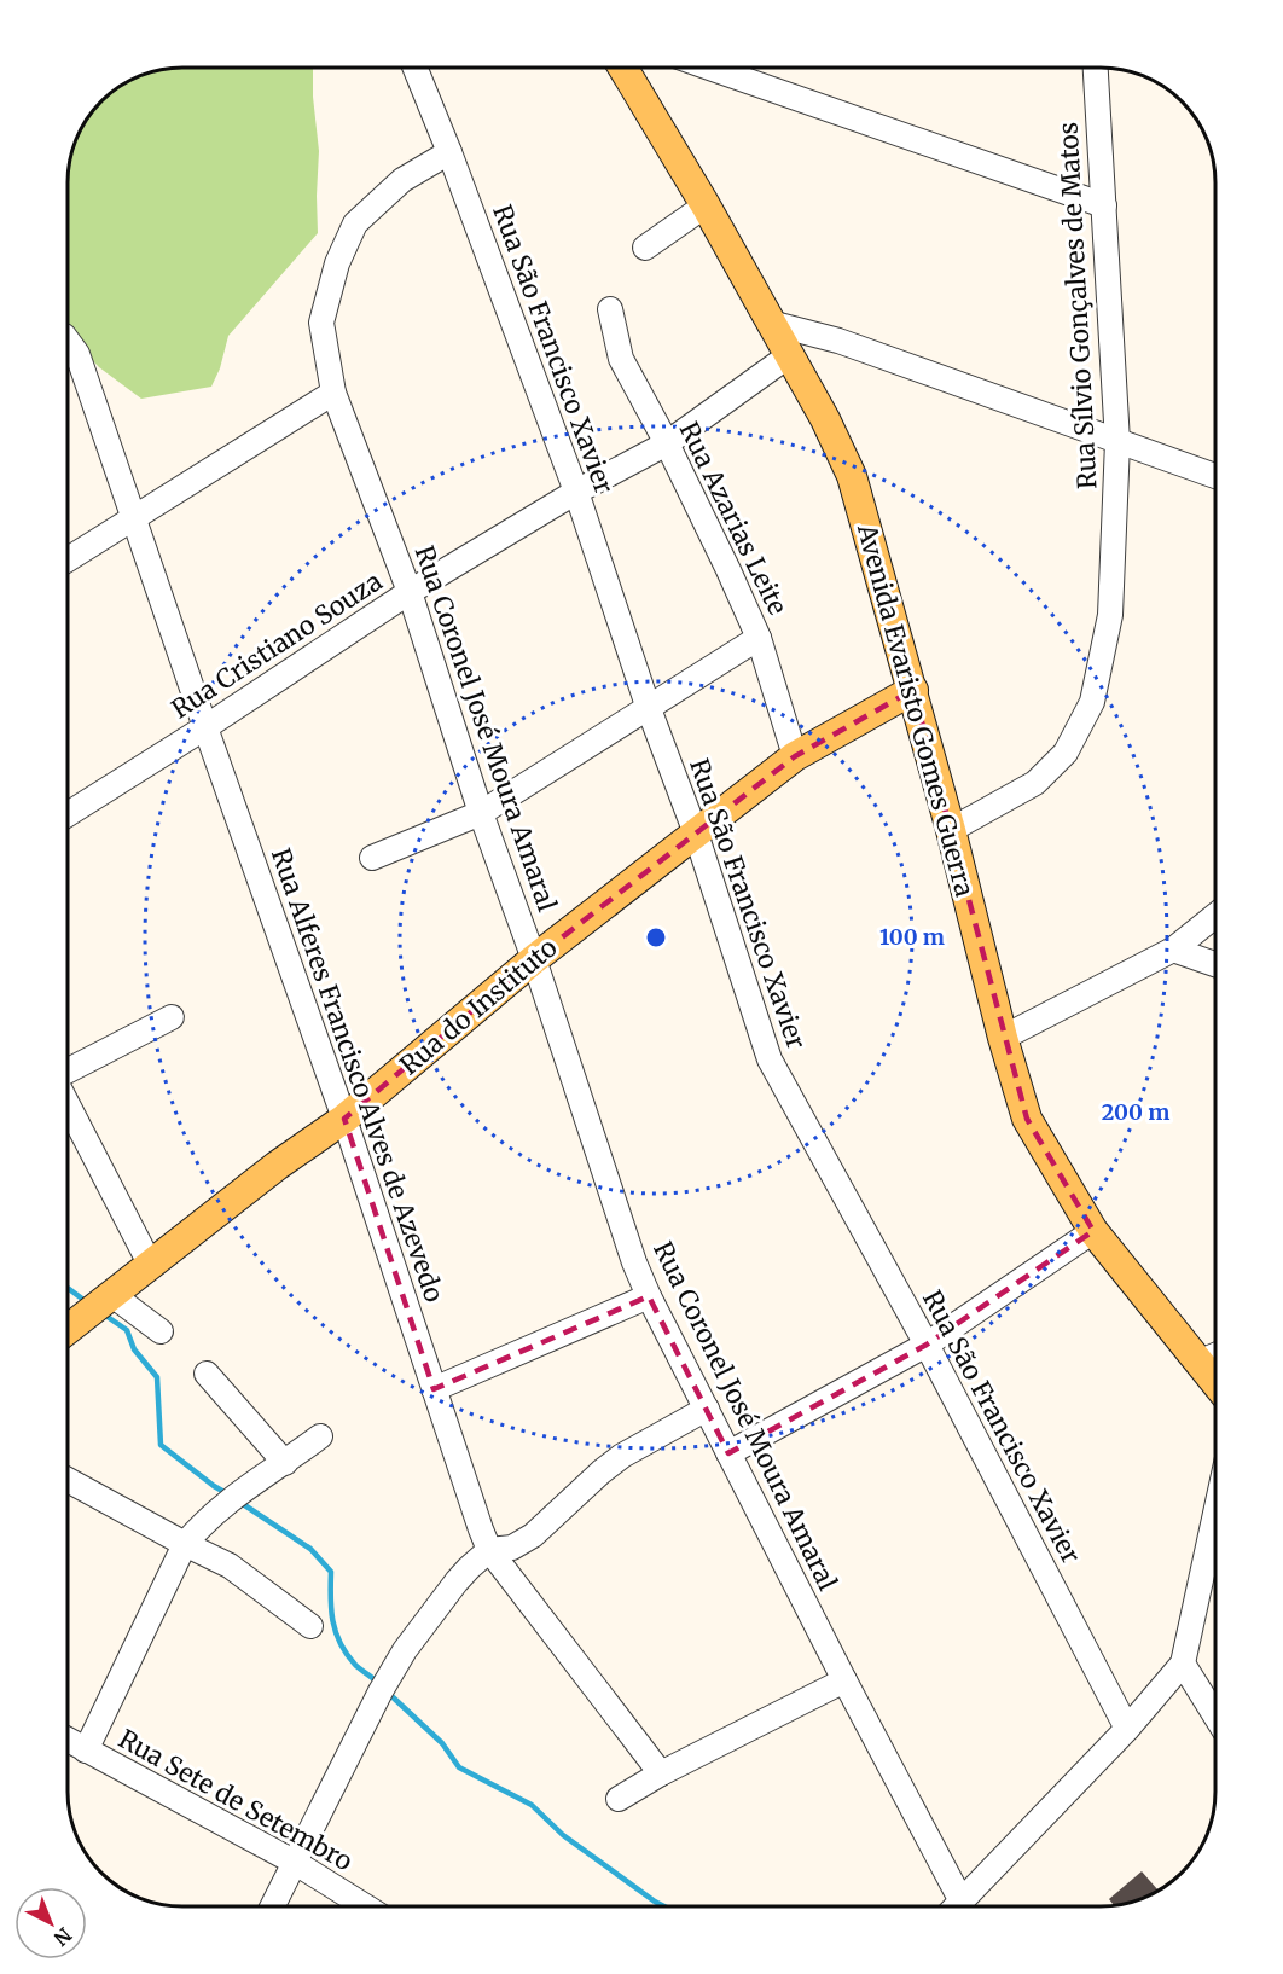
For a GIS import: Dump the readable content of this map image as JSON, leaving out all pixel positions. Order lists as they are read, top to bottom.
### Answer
{
  "streets": {
    "main road": ["Avenida Evaristo Gomes Guerra", "Rua do Instituto"],
    "street": [
      "Rua Sílvio Gonçalves de Matos",
      "Rua São Francisco Xavier",
      "Rua Azarias Leite",
      "Rua Cristiano Souza",
      "Rua Coronel José Moura Amaral",
      "Rua Alferes Francisco Alves de Azevedo",
      "Rua Sete de Setembro"
    ]
  },
  "crossings": [
    ["Rua Sílvio Gonçalves de Matos", "Avenida Evaristo Gomes Guerra"],
    ["Rua São Francisco Xavier", "Rua Cristiano Souza"],
    ["Rua São Francisco Xavier", "Rua Coronel José Moura Amaral"],
    ["Rua São Francisco Xavier", "Rua do Instituto"],
    ["Rua Azarias Leite", "Rua Cristiano Souza"],
    ["Rua Azarias Leite", "Rua do Instituto"],
    ["Rua Cristiano Souza", "Avenida Evaristo Gomes Guerra"],
    ["Rua Cristiano Souza", "Rua Coronel José Moura Amaral"],
    ["Rua Cristiano Souza", "Rua Alferes Francisco Alves de Azevedo"],
    ["Avenida Evaristo Gomes Guerra", "Rua do Instituto"],
    ["Rua Coronel José Moura Amaral", "Rua do Instituto"],
    ["Rua do Instituto", "Rua Alferes Francisco Alves de Azevedo"]
  ],
  "north": "bottom right",
  "rings": ["100 m", "200 m"]
}
